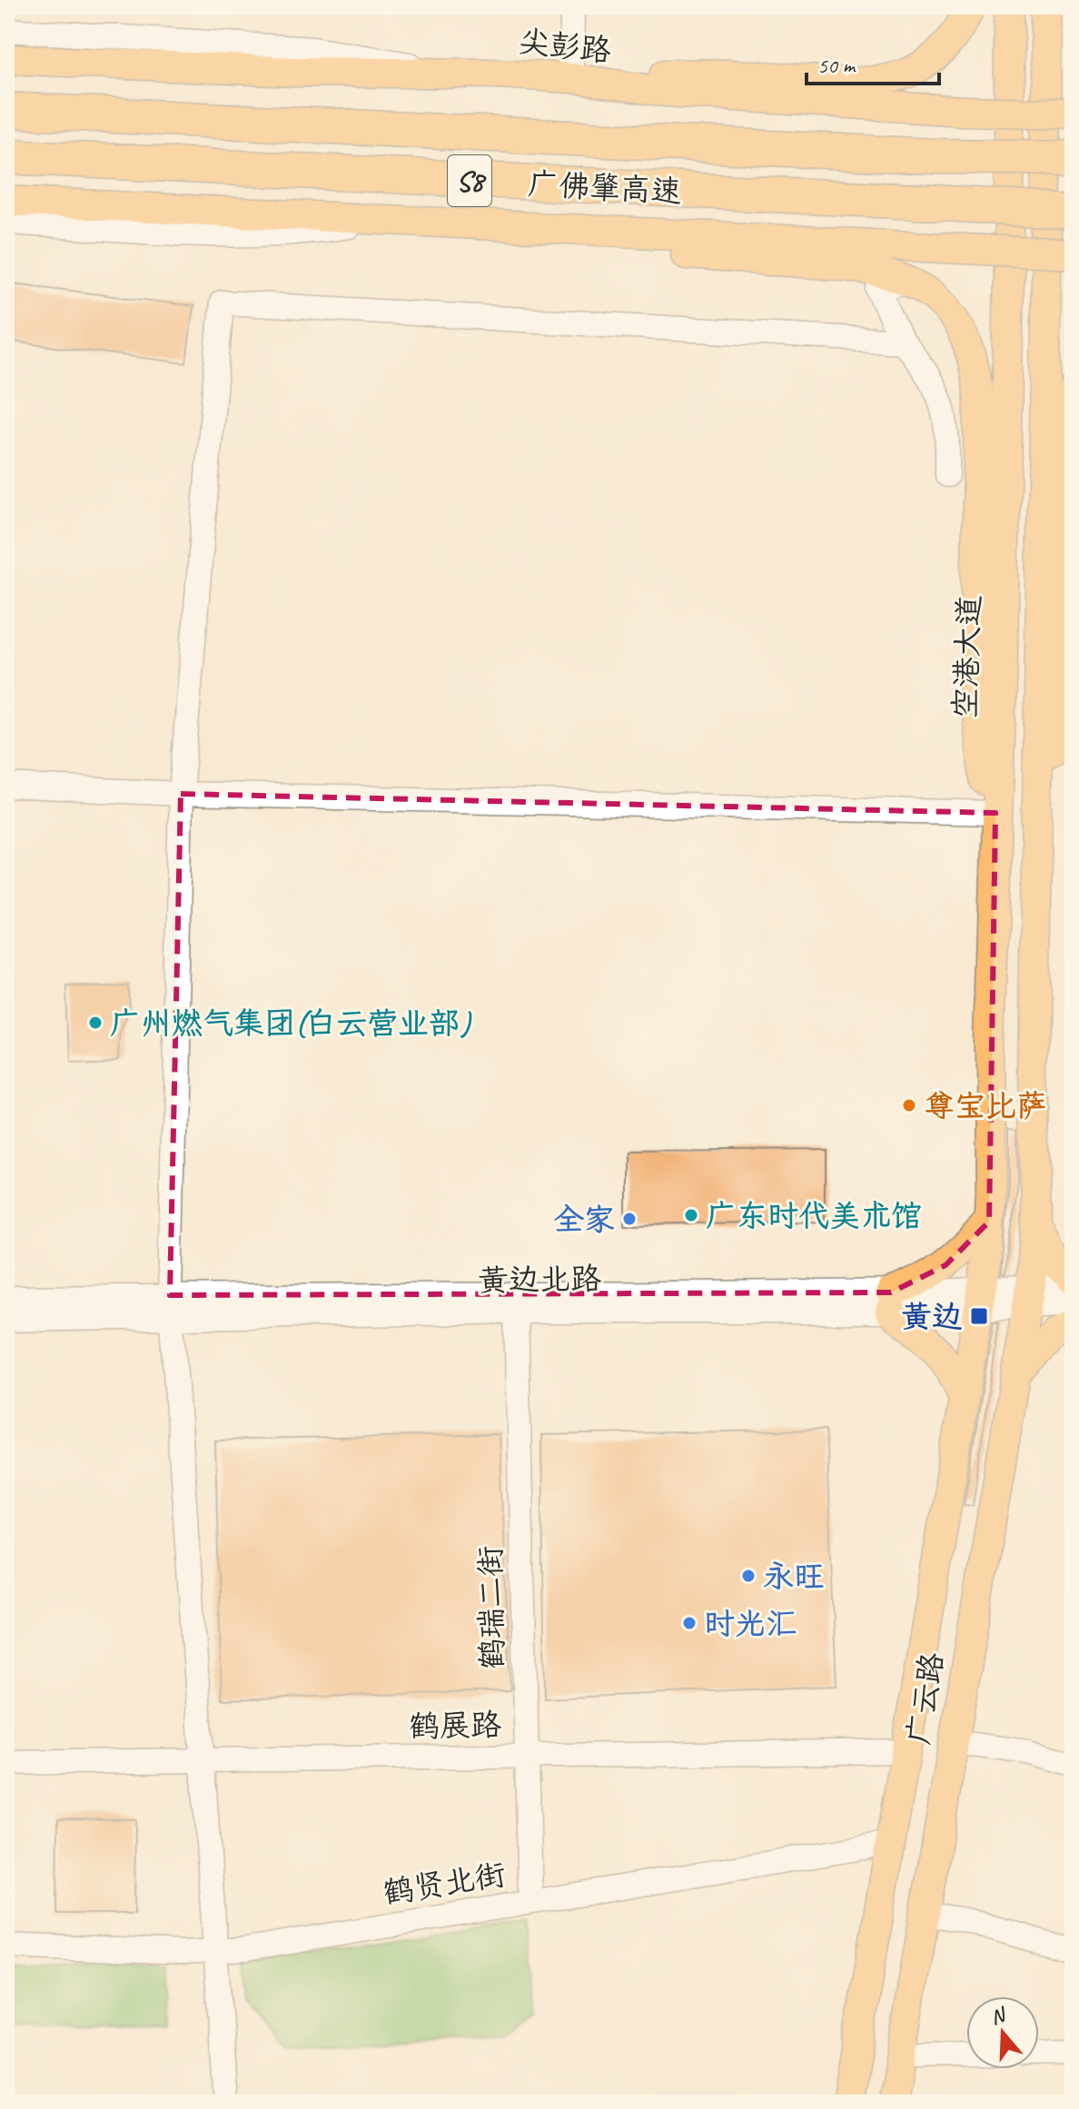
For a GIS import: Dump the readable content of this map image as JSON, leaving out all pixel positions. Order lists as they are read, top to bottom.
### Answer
{
  "streets": {
    "highway": ["S8", "广佛肇高速"],
    "main road": ["尖彭路", "空港大道", "广云路"],
    "street": [
      "黄边北路",
      "鹤瑞二街",
      "鹤展路",
      "鹤贤北街"
    ]
  },
  "crossings": [
    ["空港大道", "黄边北路"],
    ["空港大道", "广云路"],
    ["黄边北路", "鹤瑞二街"],
    ["黄边北路", "广云路"],
    ["鹤瑞二街", "鹤展路"],
    ["鹤瑞二街", "鹤贤北街"],
    ["广云路", "鹤展路"],
    ["广云路", "鹤贤北街"]
  ],
  "places": {
    "other": [
      "广州燃气集团(白云营业部)",
      "尊宝比萨",
      "广东时代美术馆",
      "全家",
      "永旺",
      "时光汇"
    ],
    "transit": ["黄边"]
  },
  "scale_bar": "50 m",
  "north": "top"
}
